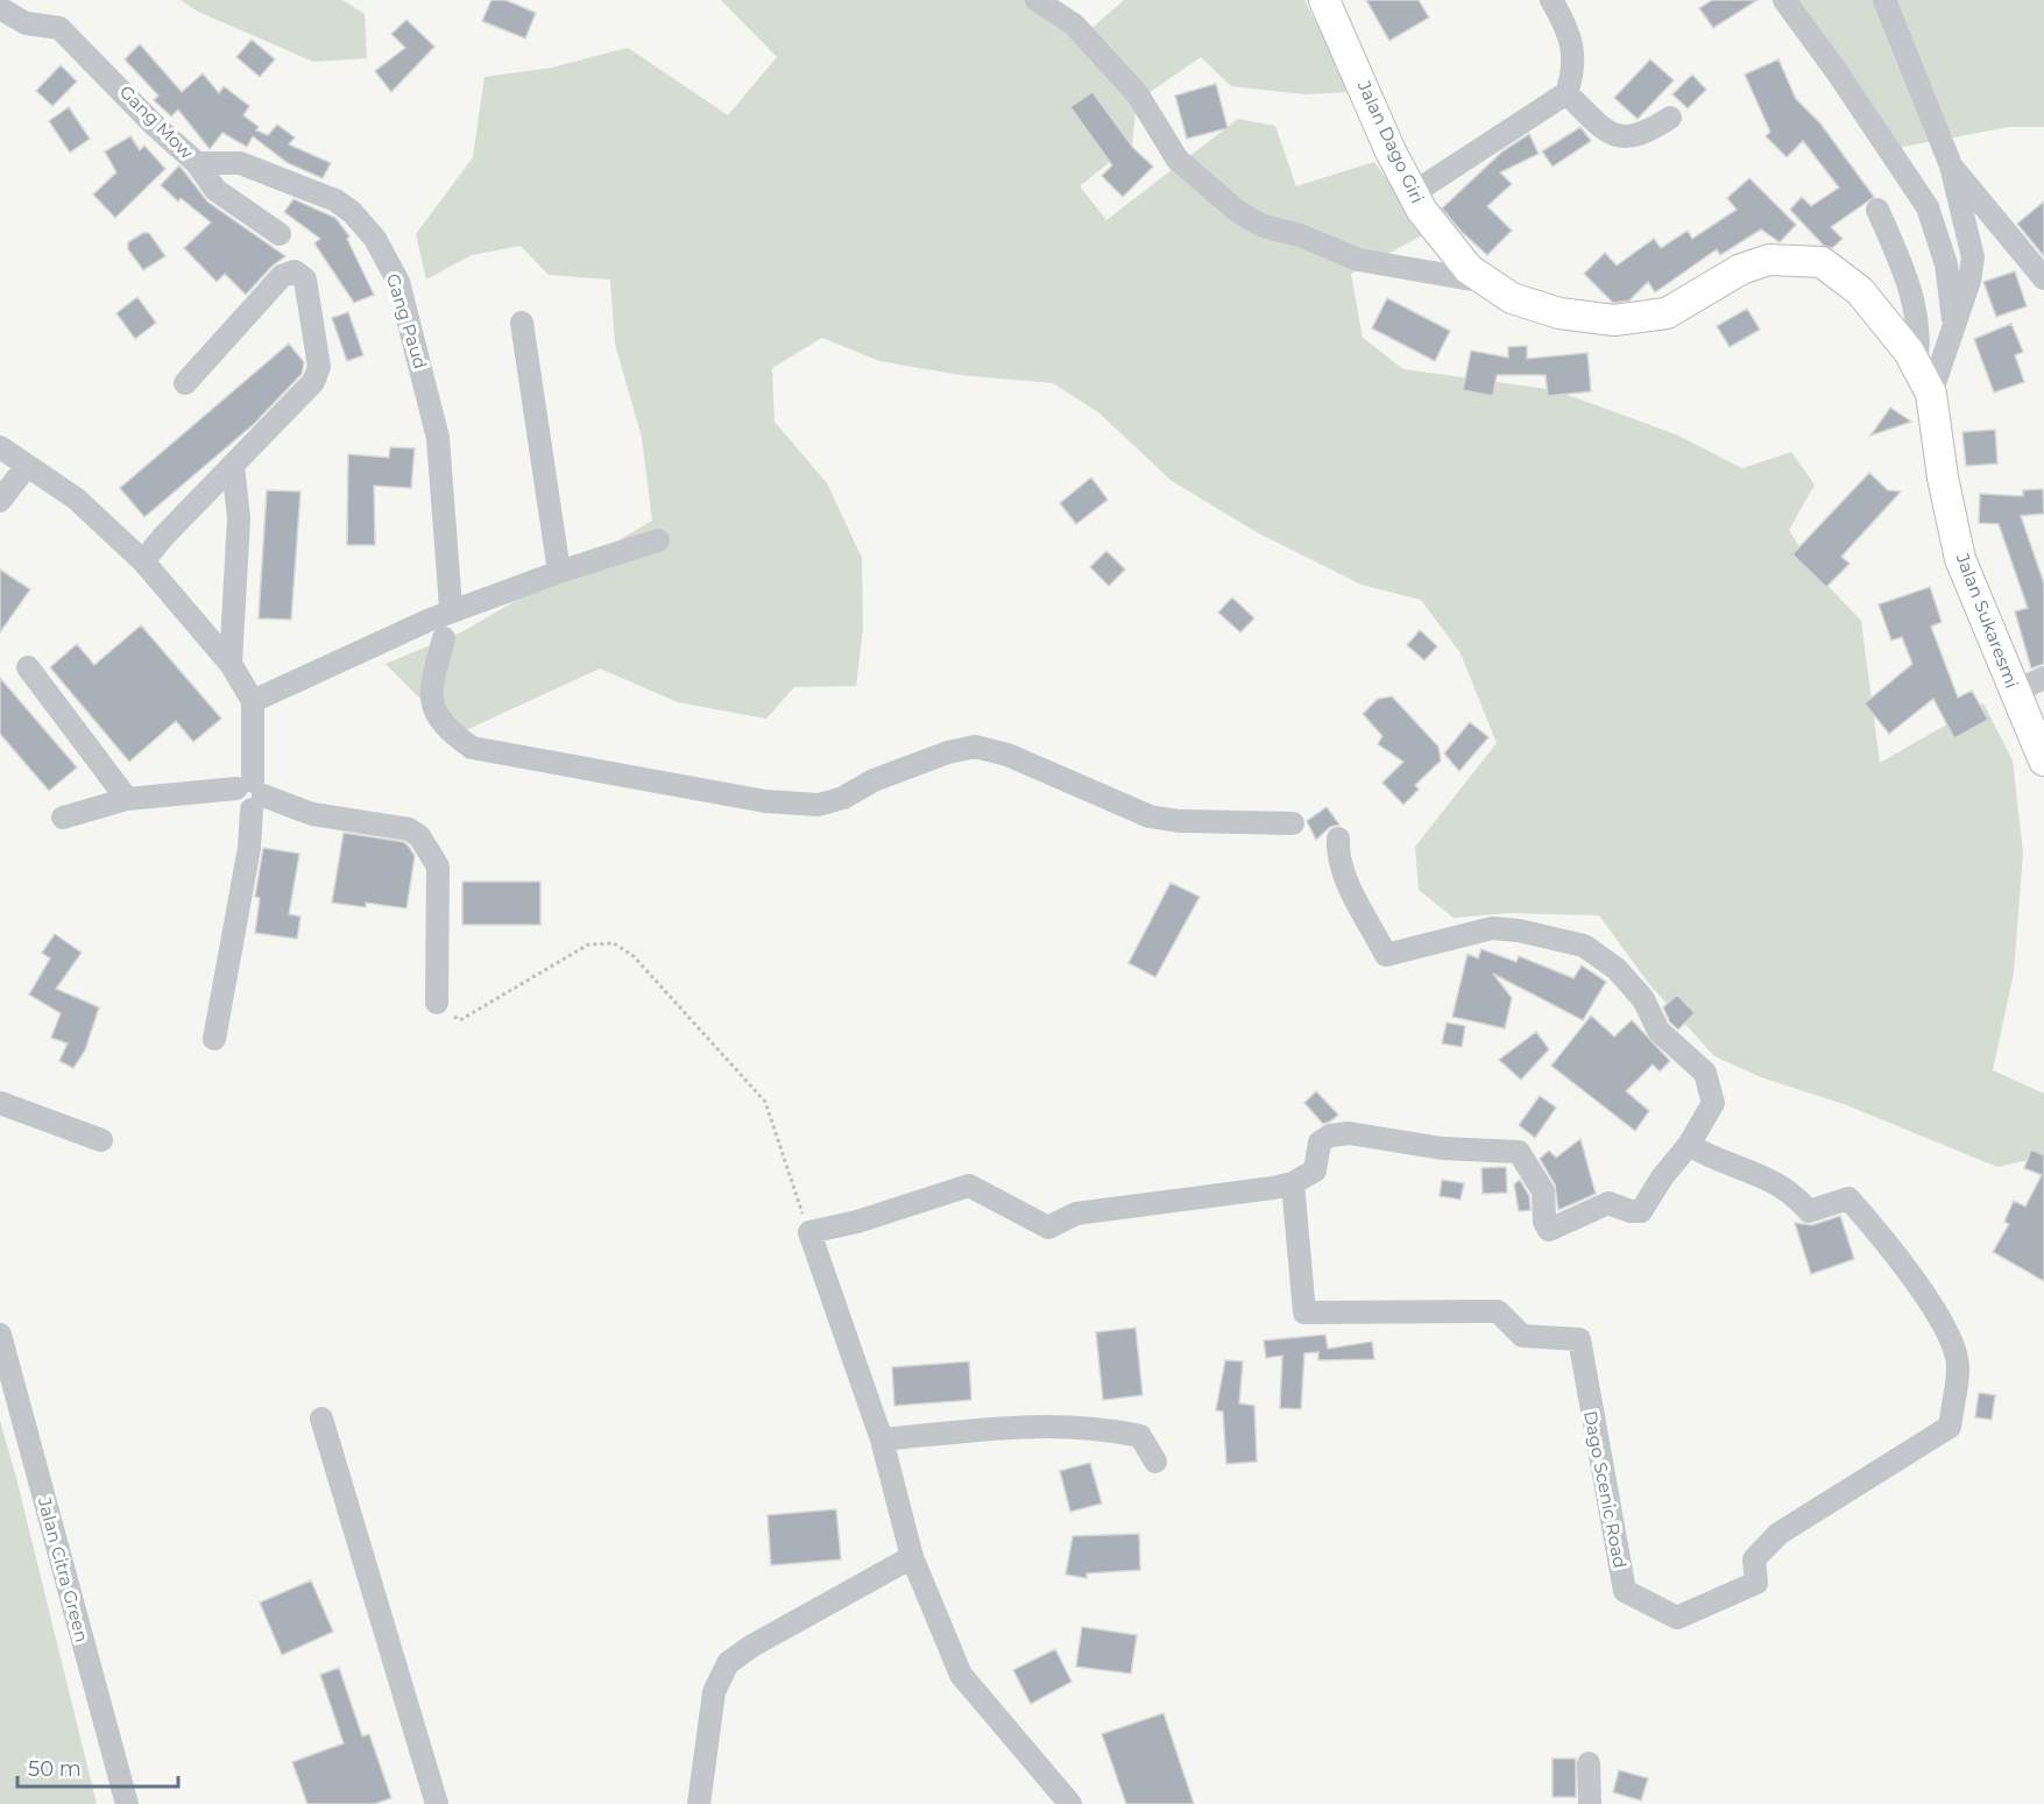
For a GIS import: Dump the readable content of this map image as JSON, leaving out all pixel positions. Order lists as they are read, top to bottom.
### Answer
{
  "streets": {
    "main road": ["Jalan Dago Giri", "Jalan Sukaresmi"],
    "street": [
      "Gang Mow",
      "Gang Paud",
      "Dago Scenic Road",
      "Jalan Citra Green"
    ]
  },
  "crossings": [
    ["Gang Mow", "Gang Paud"],
    ["Jalan Dago Giri", "Jalan Sukaresmi"]
  ],
  "scale_bar": "50 m"
}
